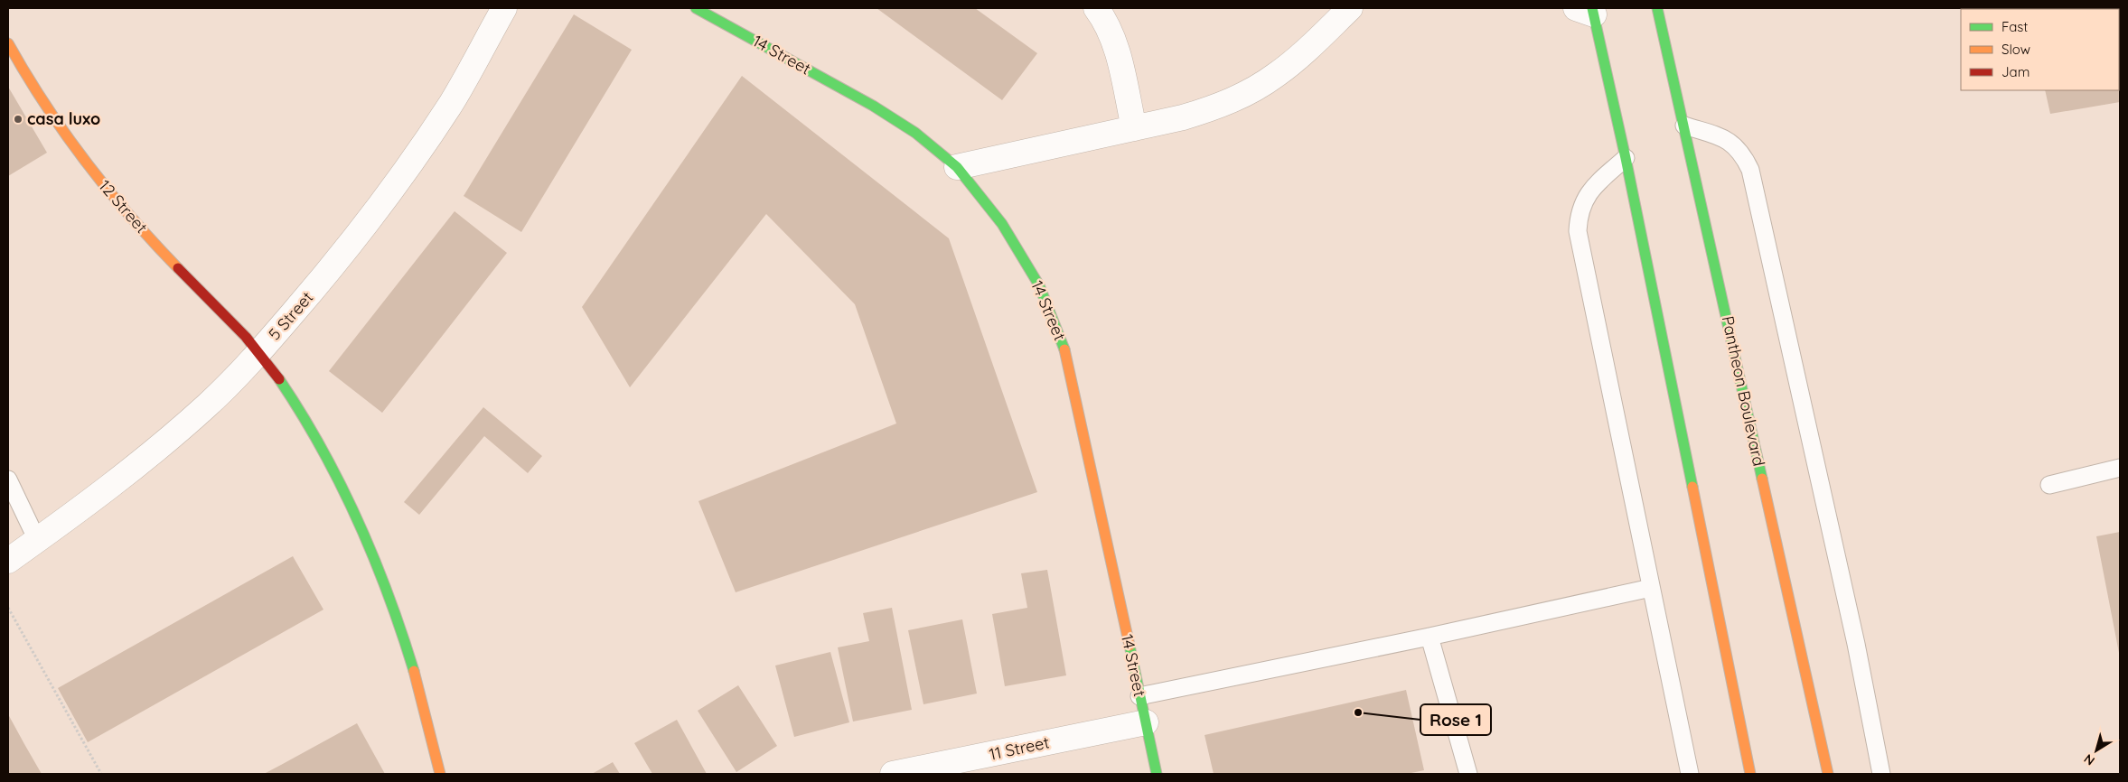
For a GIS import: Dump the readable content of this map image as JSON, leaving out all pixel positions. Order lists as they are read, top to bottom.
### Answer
{
  "streets": {
    "street": [
      "14 Street",
      "12 Street",
      "5 Street",
      "Pantheon Boulevard",
      "11 Street"
    ]
  },
  "crossings": [
    ["14 Street", "11 Street"],
    ["12 Street", "5 Street"]
  ],
  "places": ["casa luxo", "Rose 1"],
  "legend": ["Fast", "Slow", "Jam"],
  "north": "bottom left"
}
